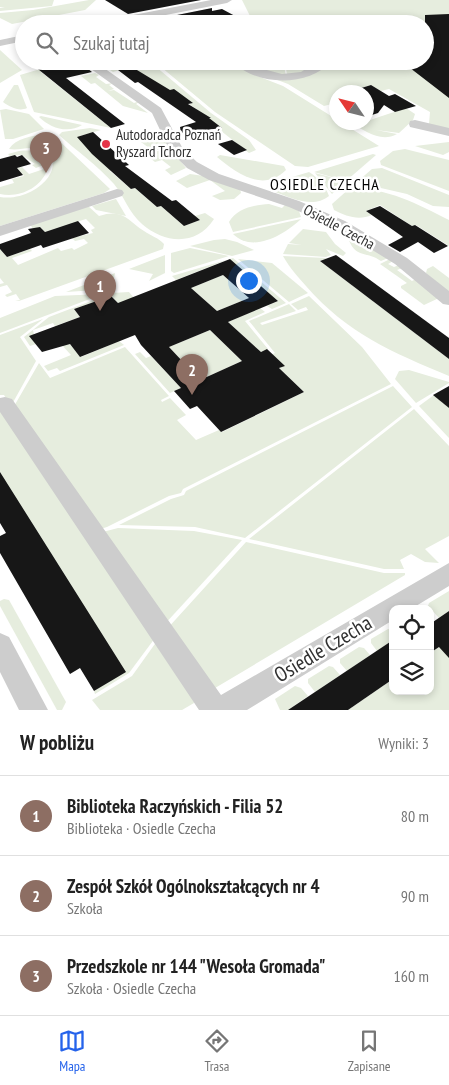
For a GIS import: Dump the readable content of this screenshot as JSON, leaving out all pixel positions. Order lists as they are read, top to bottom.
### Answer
{
  "streets": {
    "street": ["Osiedle Czecha"]
  },
  "districts": ["OSIEDLE CZECHA"],
  "places": ["Autodoradca Poznań Ryszard Tchorz"],
  "north": "top left",
  "page": {
    "search": "Szukaj tutaj",
    "pins": ["3", "1", "2"],
    "heading": ["W pobliżu", "Wyniki: 3"],
    "list": [
      {
        "mark": "1",
        "name": "Biblioteka Raczyńskich - Filia 52",
        "note": "Biblioteka · Osiedle Czecha",
        "value": "80 m"
      },
      {
        "mark": "2",
        "name": "Zespół Szkół Ogólnokształcących nr 4",
        "note": "Szkoła",
        "value": "90 m"
      },
      {
        "mark": "3",
        "name": "Przedszkole nr 144 \"Wesoła Gromada\"",
        "note": "Szkoła · Osiedle Czecha",
        "value": "160 m"
      }
    ],
    "nav": ["Mapa", "Trasa", "Zapisane"]
  }
}
